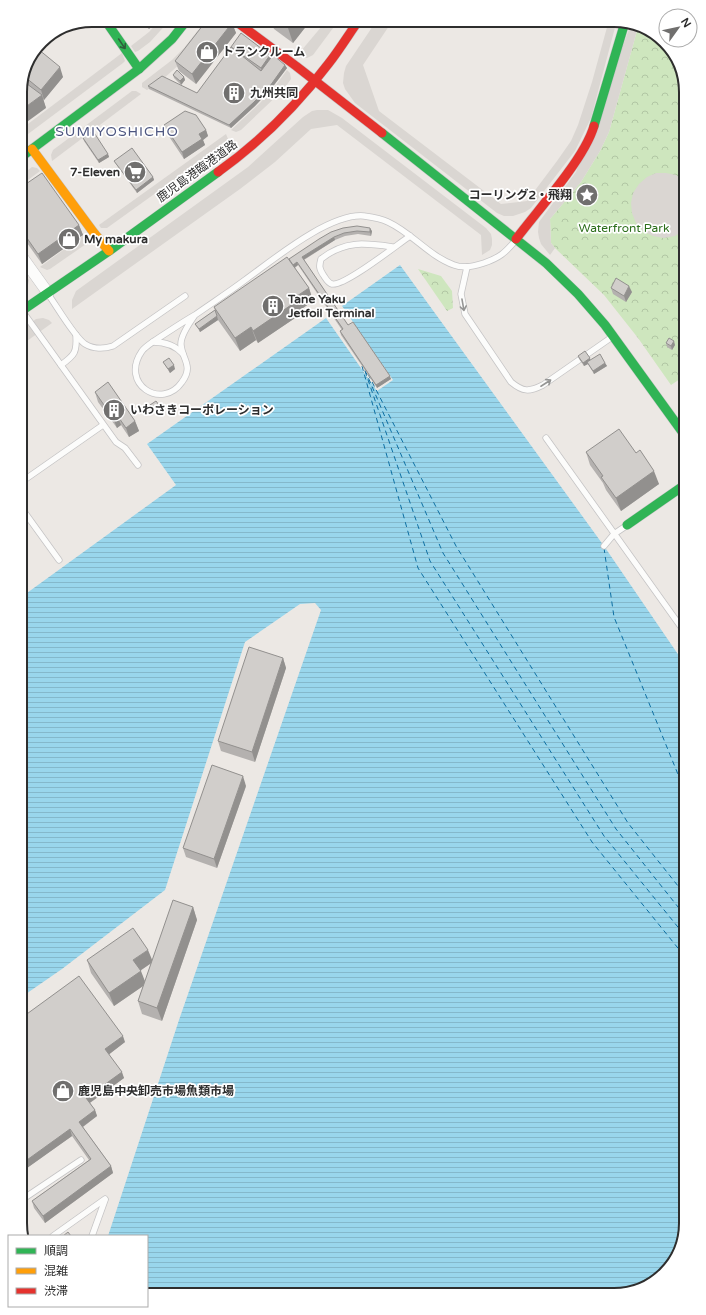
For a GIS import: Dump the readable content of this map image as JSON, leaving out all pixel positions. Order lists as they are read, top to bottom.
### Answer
{
  "streets": {
    "street": ["鹿児島港臨港道路"]
  },
  "districts": ["SUMIYOSHICHO"],
  "parks": ["Waterfront Park"],
  "places": {
    "shop": ["トランクルーム", "My makura", "鹿児島中央卸売市場魚類市場"],
    "building": ["九州共同", "Tane Yaku Jetfoil Terminal", "いわさきコーポレーション"],
    "supermarket": ["7-Eleven"],
    "place": ["コーリング2・飛翔"]
  },
  "legend": ["順調", "混雑", "渋滞"],
  "north": "top right"
}
